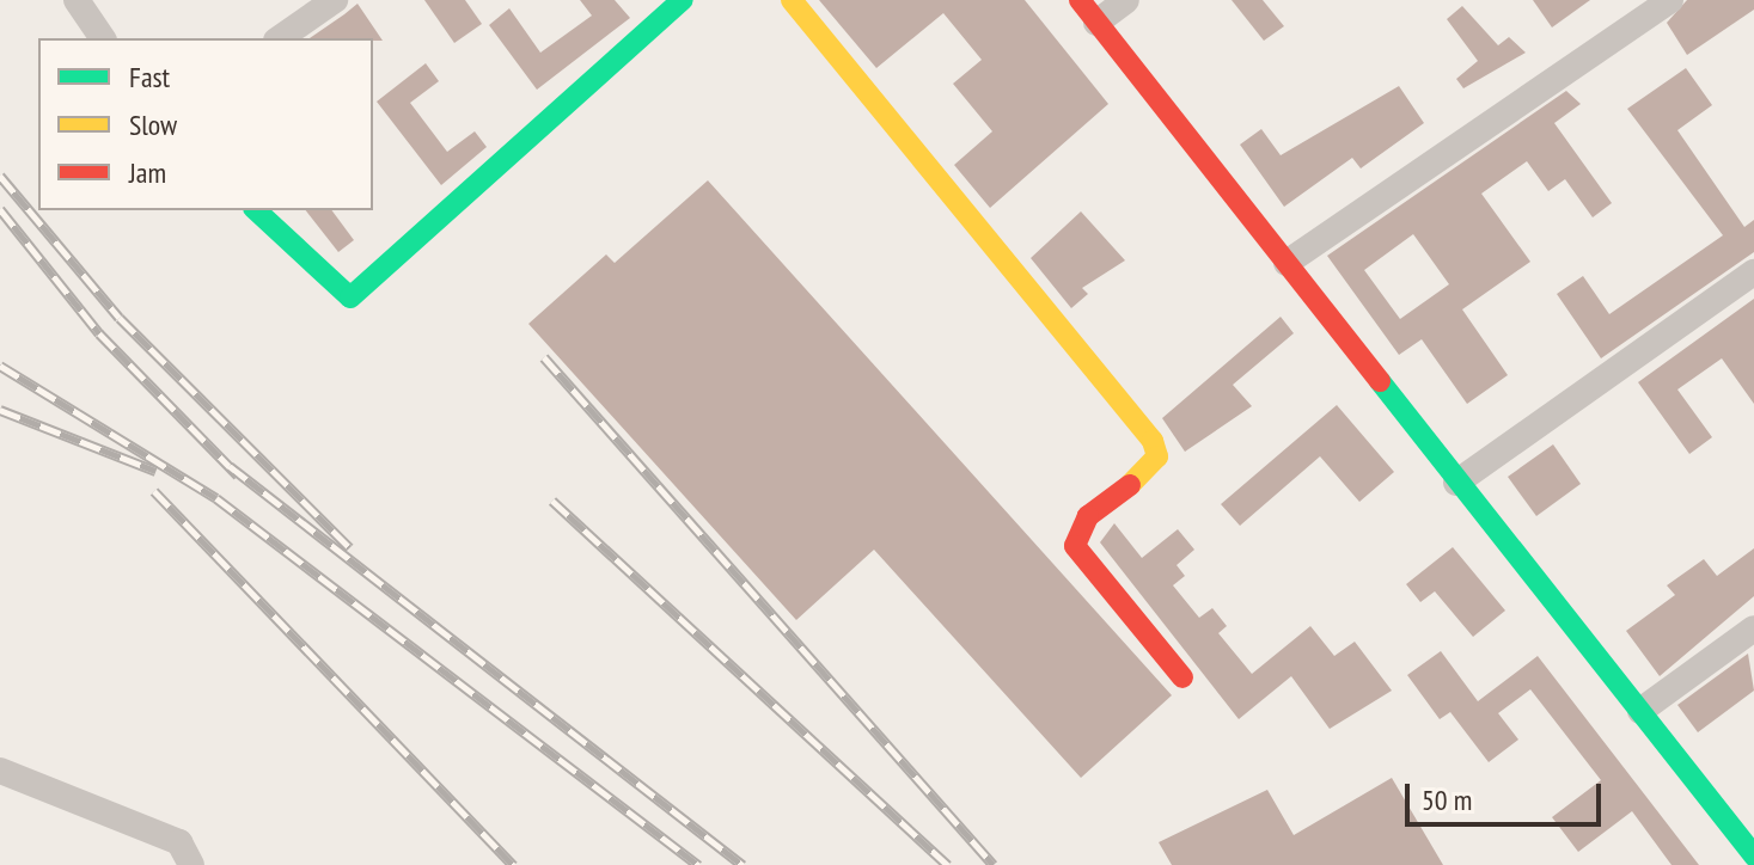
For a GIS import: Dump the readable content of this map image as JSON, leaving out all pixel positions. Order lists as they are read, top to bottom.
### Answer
{
  "legend": ["Fast", "Slow", "Jam"],
  "scale_bar": "50 m"
}
